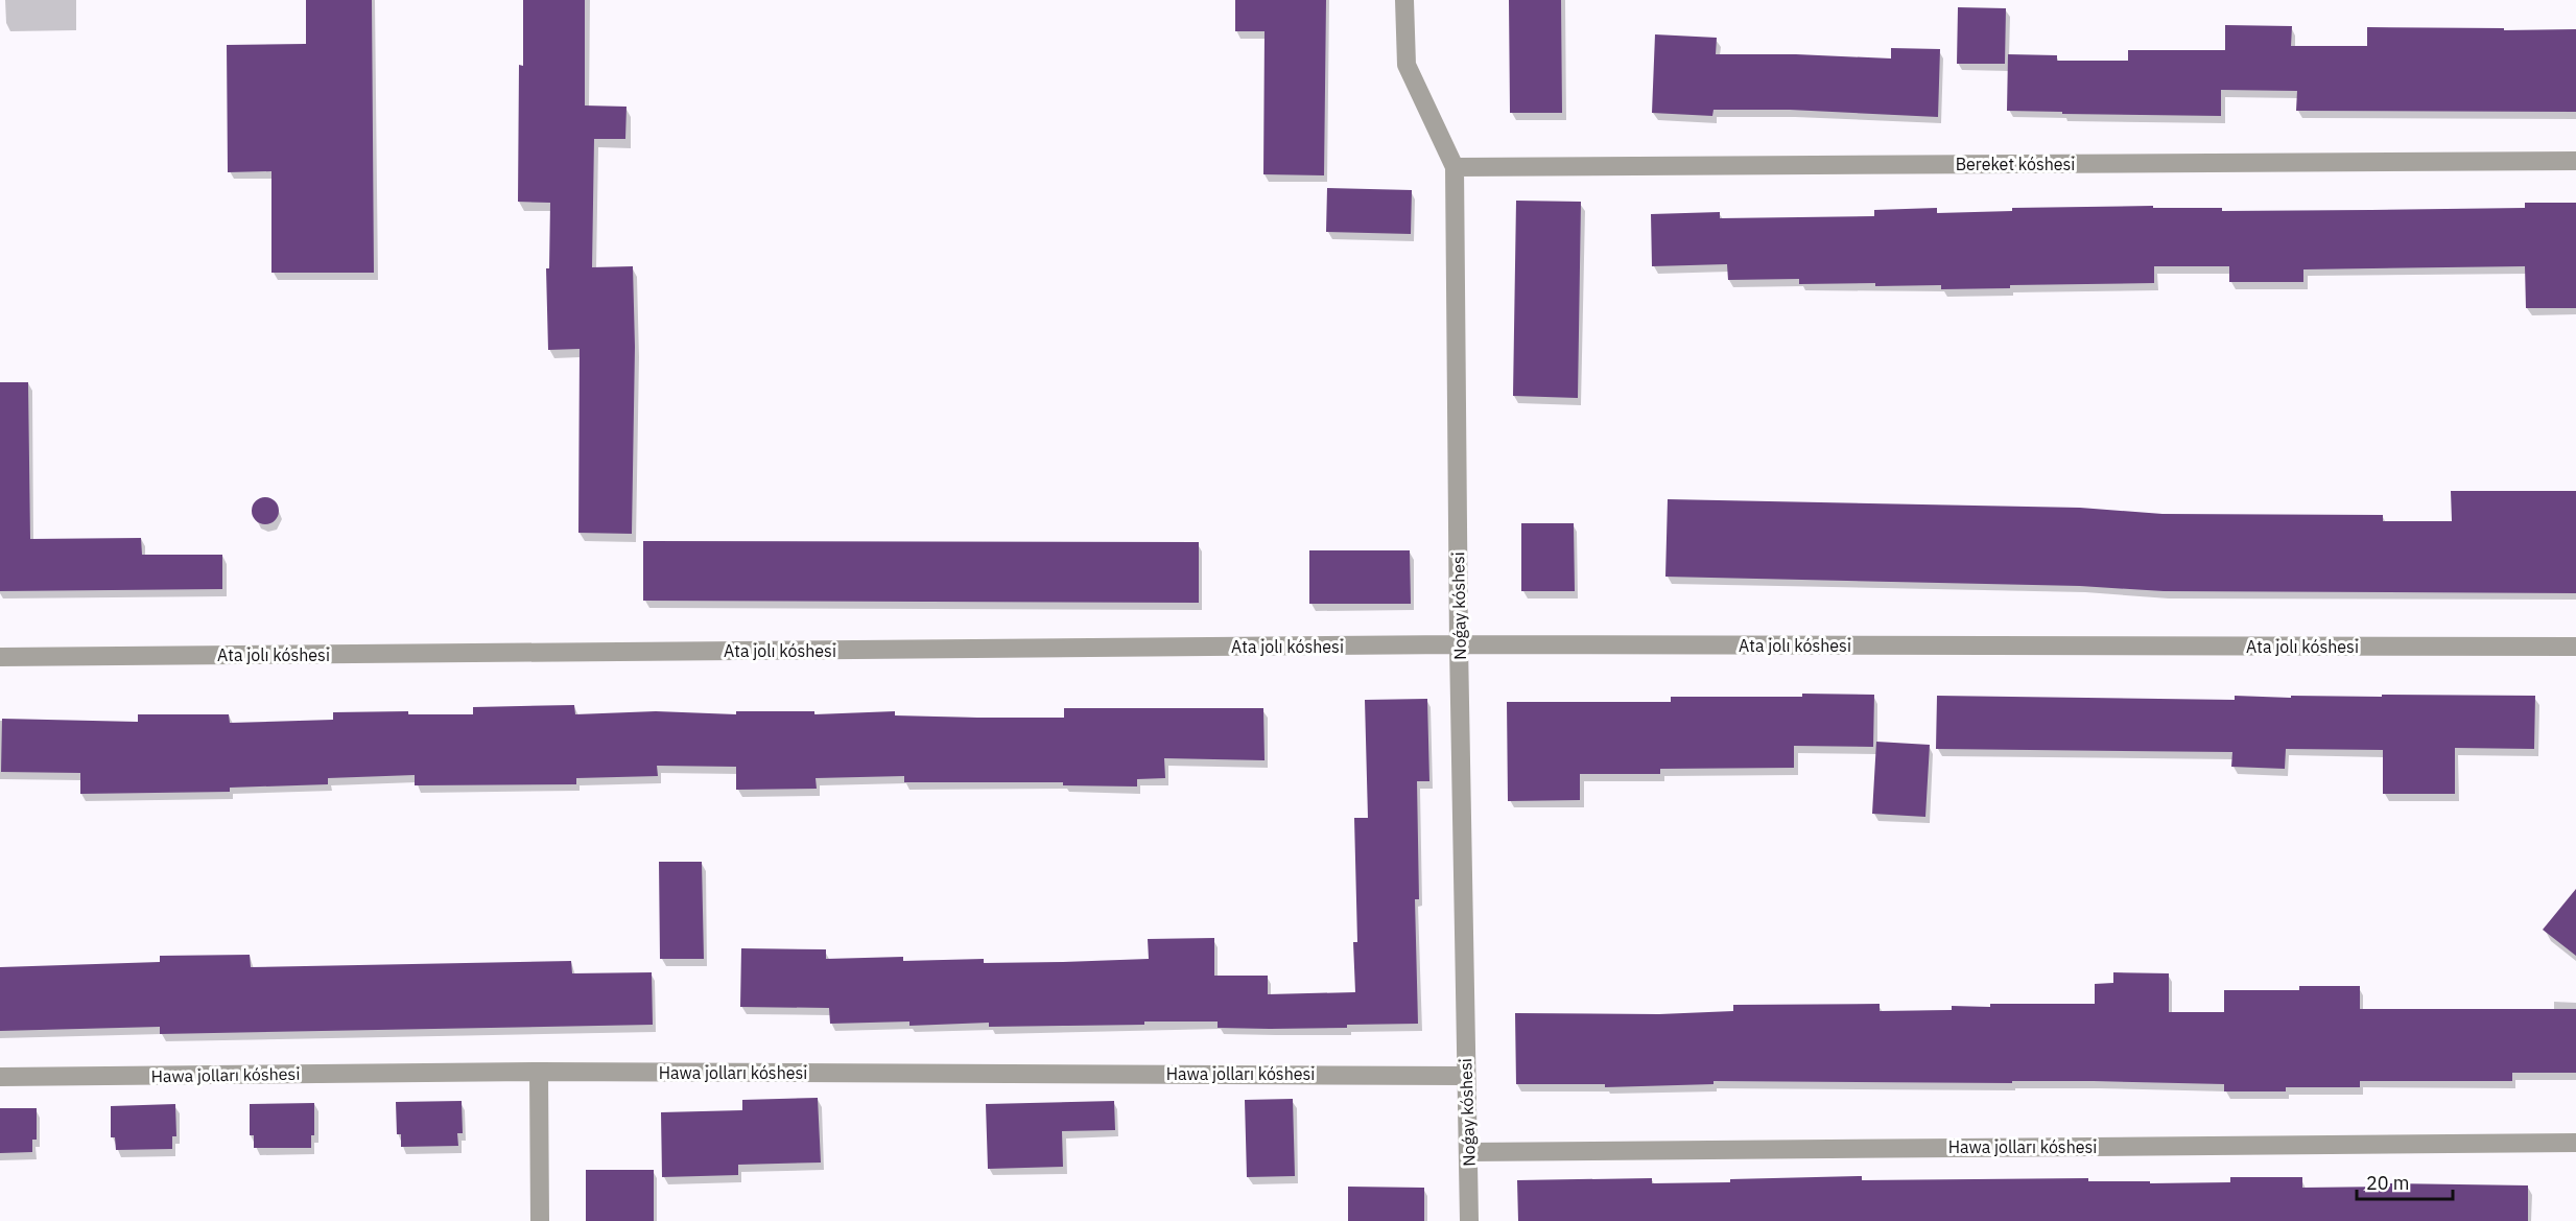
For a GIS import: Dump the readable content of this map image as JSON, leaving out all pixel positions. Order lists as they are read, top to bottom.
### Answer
{
  "streets": {
    "street": [
      "Bereket kóshesi",
      "Noǵay kóshesi",
      "Ata jolı kóshesi",
      "Hawa jolları kóshesi"
    ]
  },
  "crossings": [
    ["Bereket kóshesi", "Noǵay kóshesi"],
    ["Noǵay kóshesi", "Ata jolı kóshesi"],
    ["Noǵay kóshesi", "Hawa jolları kóshesi"]
  ],
  "scale_bar": "20 m"
}
